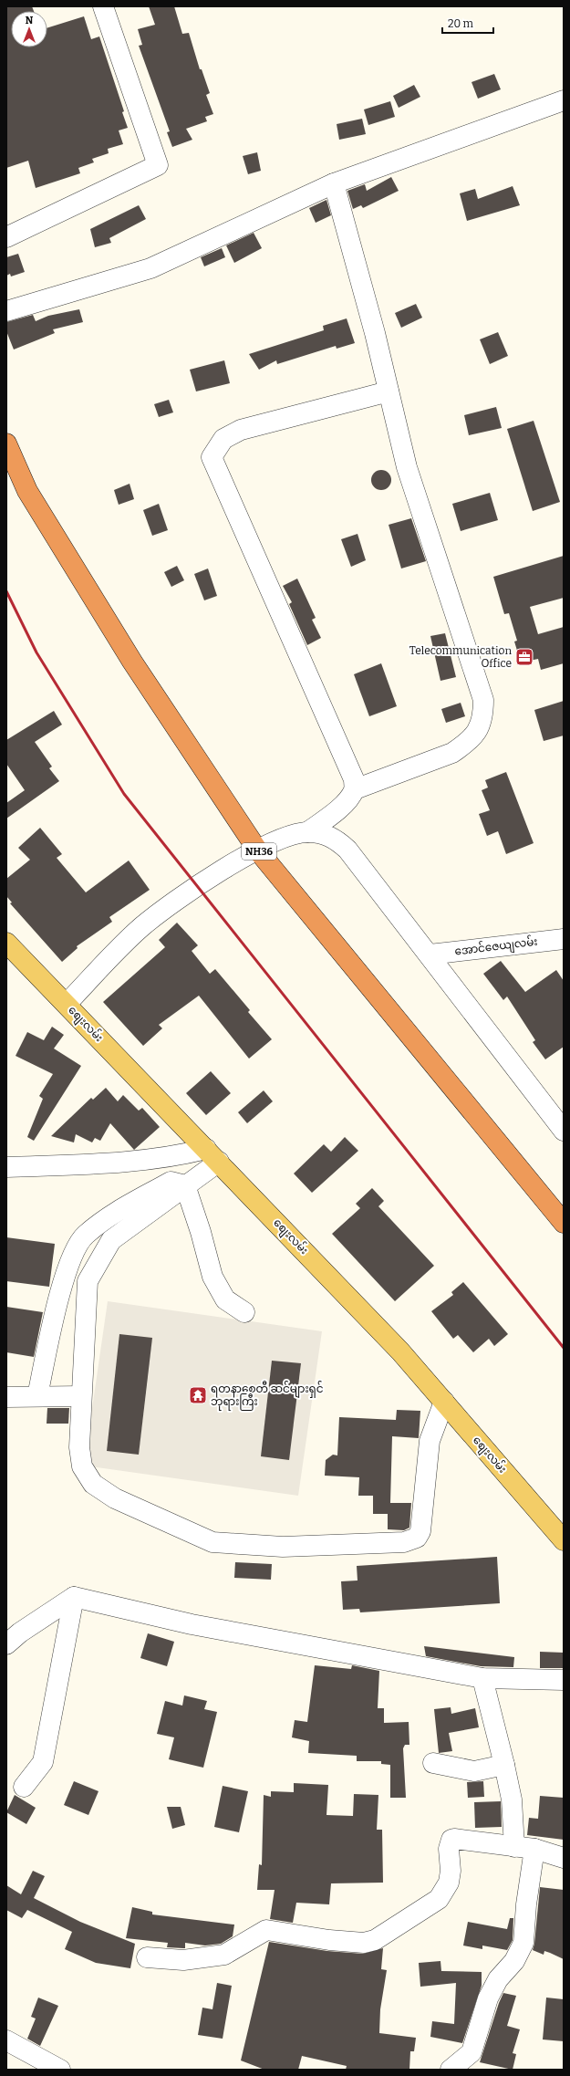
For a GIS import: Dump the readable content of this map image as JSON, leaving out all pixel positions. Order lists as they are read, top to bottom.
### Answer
{
  "streets": {
    "highway": ["NH36"],
    "main road": ["စျေးလမ်း"],
    "street": ["အောင်ဇေယျလမ်း"]
  },
  "places": {
    "office": ["Telecommunication Office"],
    "temple": ["ရတနာစေတီ ဆင်များရှင် ဘုရားကြီး"]
  },
  "scale_bar": "20 m",
  "north": "top"
}
